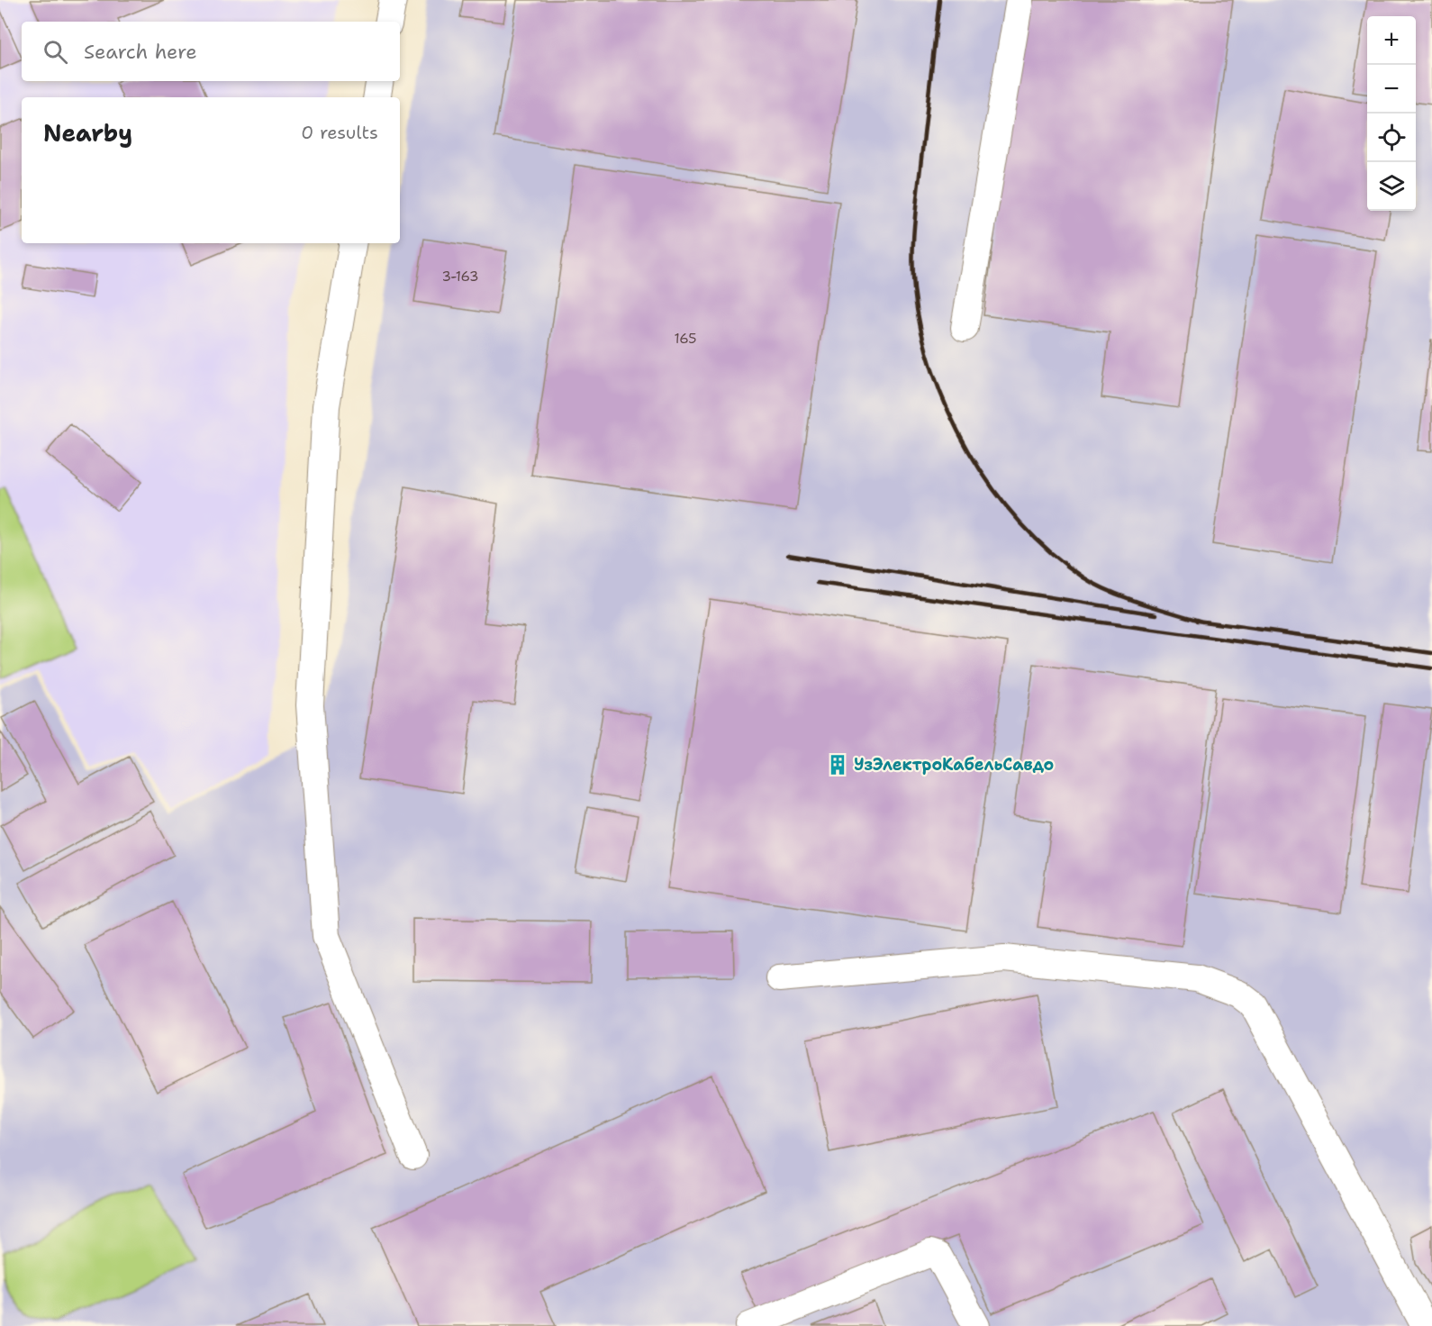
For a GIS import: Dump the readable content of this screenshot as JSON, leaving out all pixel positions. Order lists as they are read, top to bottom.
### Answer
{
  "places": {
    "building": ["УзЭлектроКабельСавдо"]
  },
  "house_numbers": ["3-163", "165"],
  "page": {
    "map_buttons": ["+", "−"],
    "search": "Search here",
    "heading": ["Nearby", "0 results"]
  }
}
